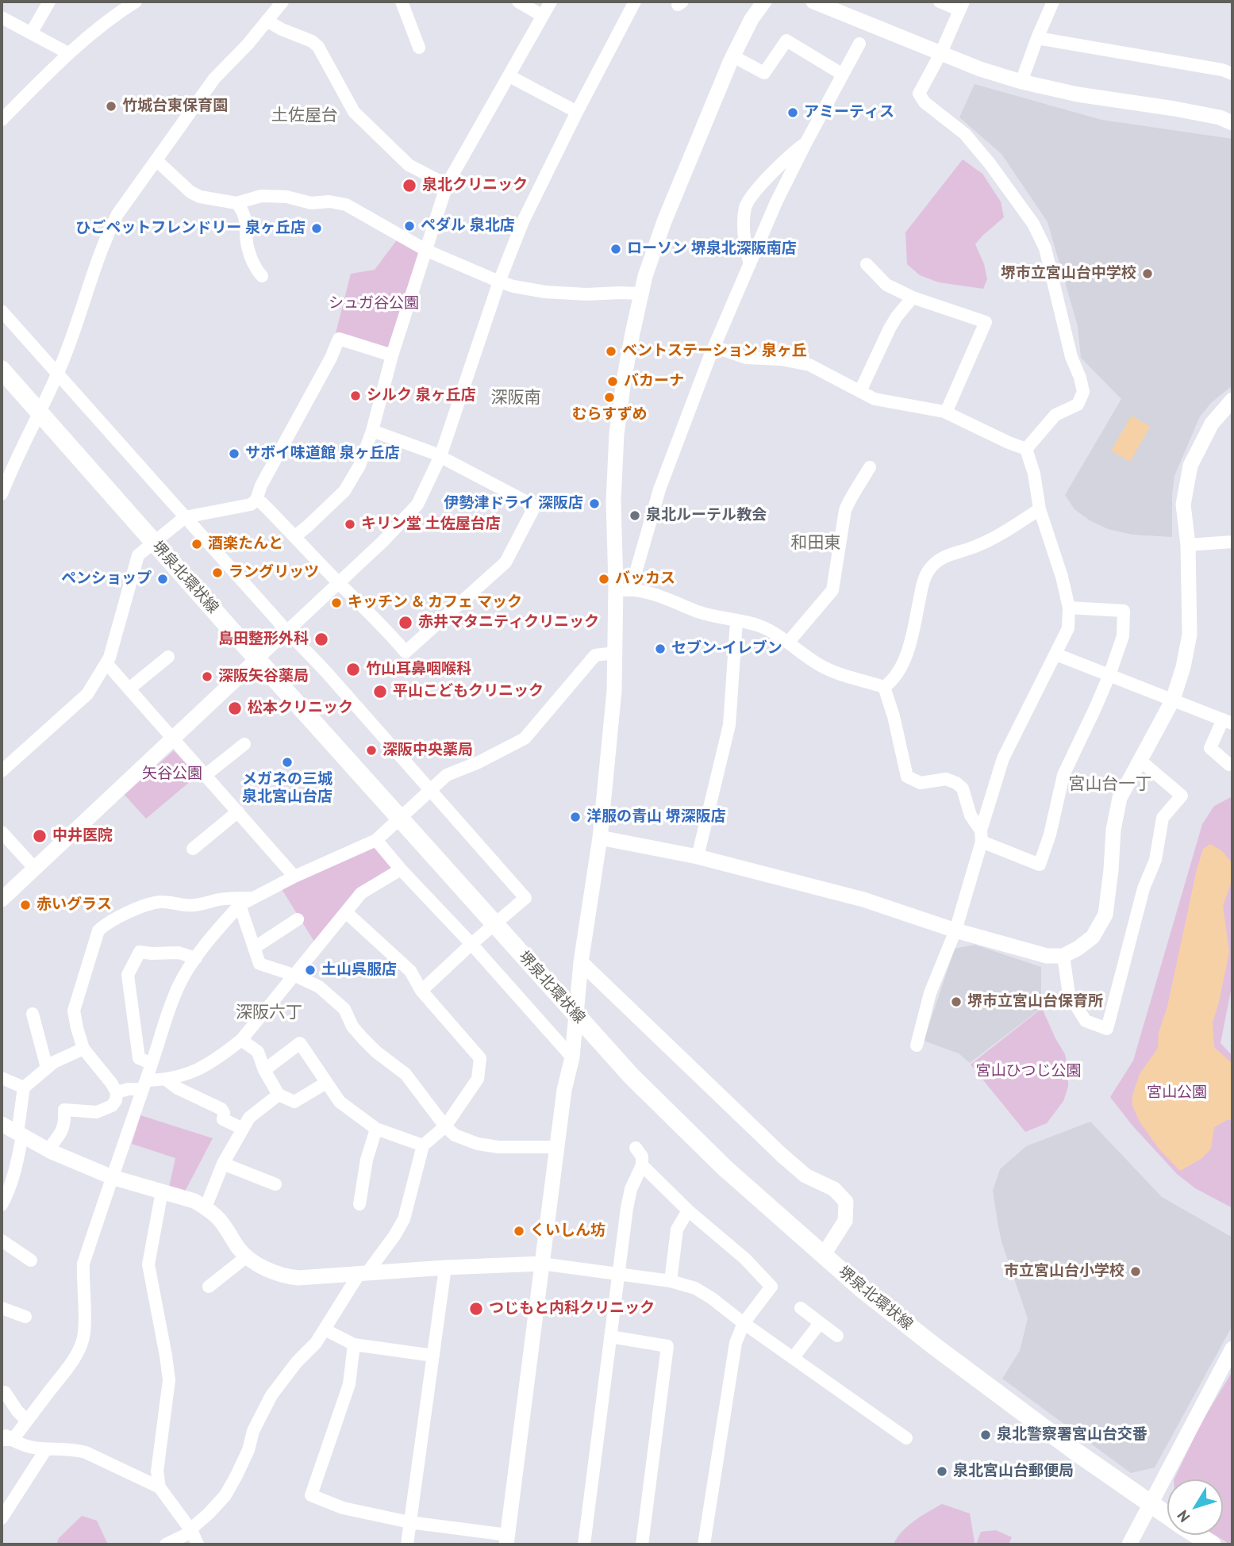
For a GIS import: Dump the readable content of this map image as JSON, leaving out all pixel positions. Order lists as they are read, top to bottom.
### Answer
{
  "streets": {
    "main road": ["堺泉北環状線"]
  },
  "districts": [
    "土佐屋台",
    "深阪南",
    "和田東",
    "宮山台一丁",
    "深阪六丁"
  ],
  "parks": [
    "シュガ谷公園",
    "矢谷公園",
    "宮山ひつじ公園",
    "宮山公園"
  ],
  "places": [
    "竹城台東保育園",
    "アミーティス",
    "泉北クリニック",
    "ペダル 泉北店",
    "ひごペットフレンドリー 泉ヶ丘店",
    "ローソン 堺泉北深阪南店",
    "堺市立宮山台中学校",
    "ベントステーション 泉ヶ丘",
    "バカーナ",
    "シルク 泉ヶ丘店",
    "むらすずめ",
    "サボイ味道館 泉ヶ丘店",
    "伊勢津ドライ 深阪店",
    "泉北ルーテル教会",
    "キリン堂 土佐屋台店",
    "酒楽たんと",
    "ラングリッツ",
    "ペンショップ",
    "バッカス",
    "キッチン & カフェ マック",
    "赤井マタニティクリニック",
    "島田整形外科",
    "セブン-イレブン",
    "竹山耳鼻咽喉科",
    "深阪矢谷薬局",
    "平山こどもクリニック",
    "松本クリニック",
    "深阪中央薬局",
    "メガネの三城 泉北宮山台店",
    "洋服の青山 堺深阪店",
    "中井医院",
    "赤いグラス",
    "土山呉服店",
    "堺市立宮山台保育所",
    "くいしん坊",
    "市立宮山台小学校",
    "つじもと内科クリニック",
    "泉北警察署宮山台交番",
    "泉北宮山台郵便局"
  ],
  "north": "bottom left"
}
